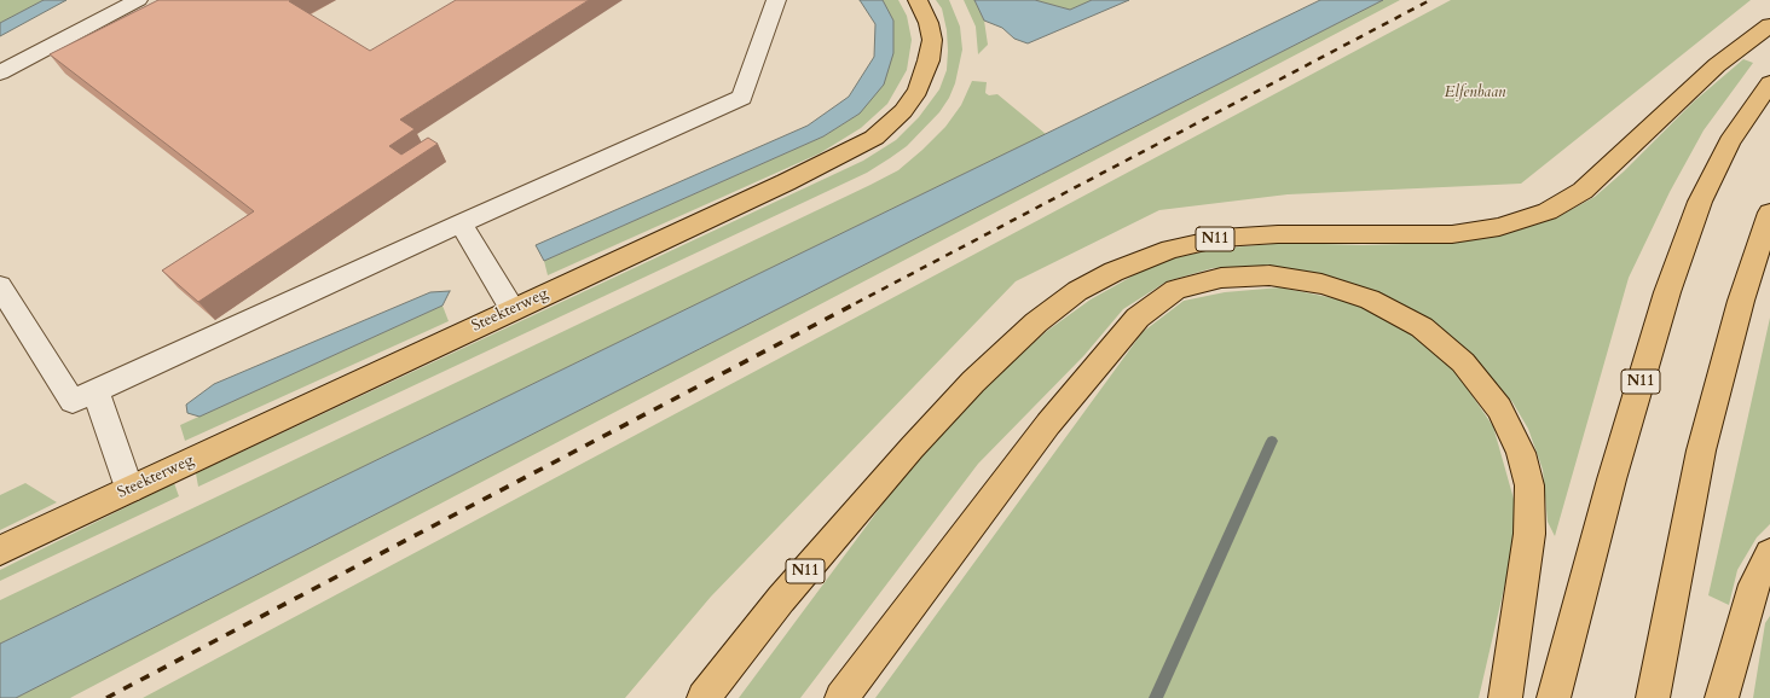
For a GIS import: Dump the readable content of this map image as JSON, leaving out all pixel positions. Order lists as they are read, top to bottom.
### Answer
{
  "streets": {
    "main road": ["N11", "Steekterweg"]
  },
  "parks": ["Elfenbaan"]
}
